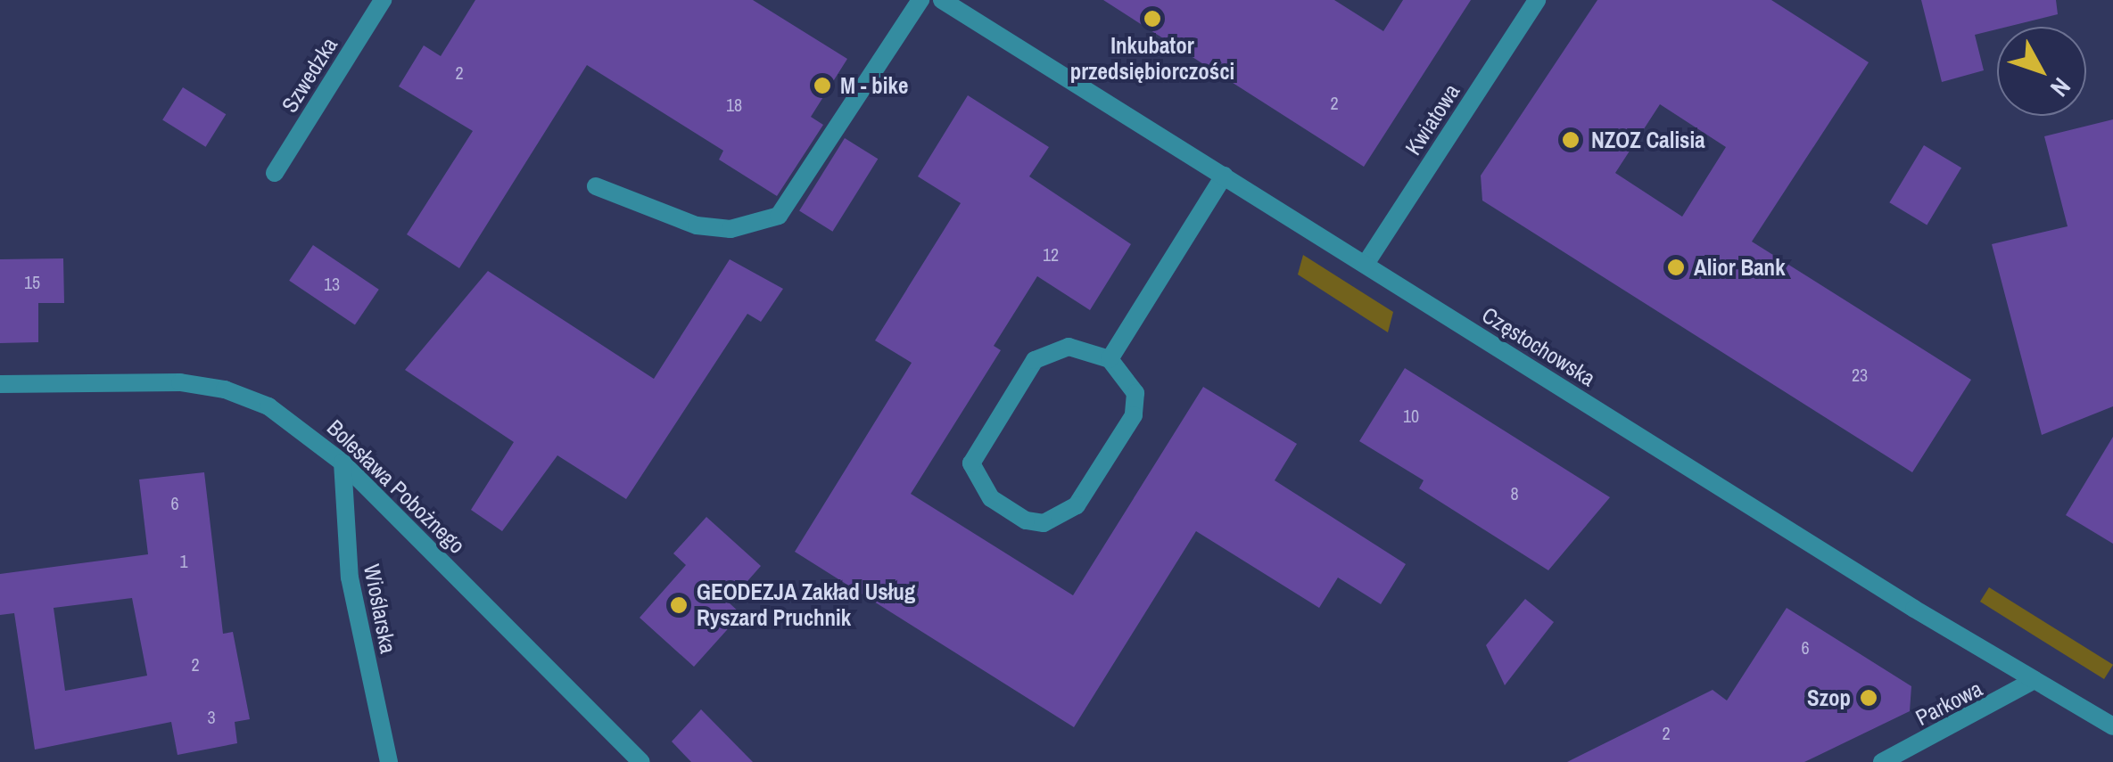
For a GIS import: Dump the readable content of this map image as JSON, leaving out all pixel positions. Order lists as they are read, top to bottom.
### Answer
{
  "streets": {
    "street": [
      "Szwedzka",
      "Kwiatowa",
      "Częstochowska",
      "Bolesława Pobożnego",
      "Wioślarska",
      "Parkowa"
    ]
  },
  "crossings": [
    ["Kwiatowa", "Częstochowska"],
    ["Częstochowska", "Parkowa"],
    ["Bolesława Pobożnego", "Wioślarska"]
  ],
  "places": [
    "Inkubator przedsiębiorczości",
    "M - bike",
    "NZOZ Calisia",
    "Alior Bank",
    "GEODEZJA Zakład Usług Ryszard Pruchnik",
    "Szop"
  ],
  "house_numbers": [
    "2",
    "2",
    "18",
    "12",
    "15",
    "13",
    "23",
    "10",
    "8",
    "6",
    "1",
    "6",
    "2",
    "3",
    "2"
  ],
  "north": "bottom right"
}
